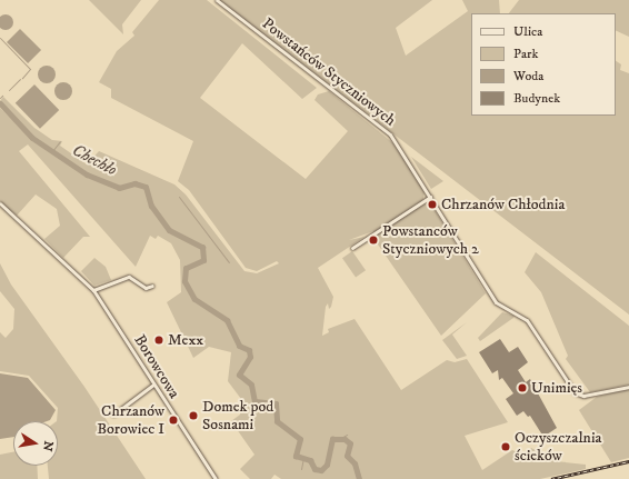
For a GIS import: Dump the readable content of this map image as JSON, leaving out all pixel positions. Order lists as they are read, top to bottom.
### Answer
{
  "streets": {
    "street": ["Powstańców Styczniowych", "Borowcowa"]
  },
  "water": ["Chechło"],
  "places": [
    "Chrzanów Chłodnia",
    "Powstanców Styczniowych 2",
    "Mexx",
    "Unimięs",
    "Domek pod Sosnami",
    "Chrzanów Borowiec I",
    "Oczyszczalnia ścieków"
  ],
  "legend": [
    "Ulica",
    "Park",
    "Woda",
    "Budynek"
  ],
  "north": "right"
}
